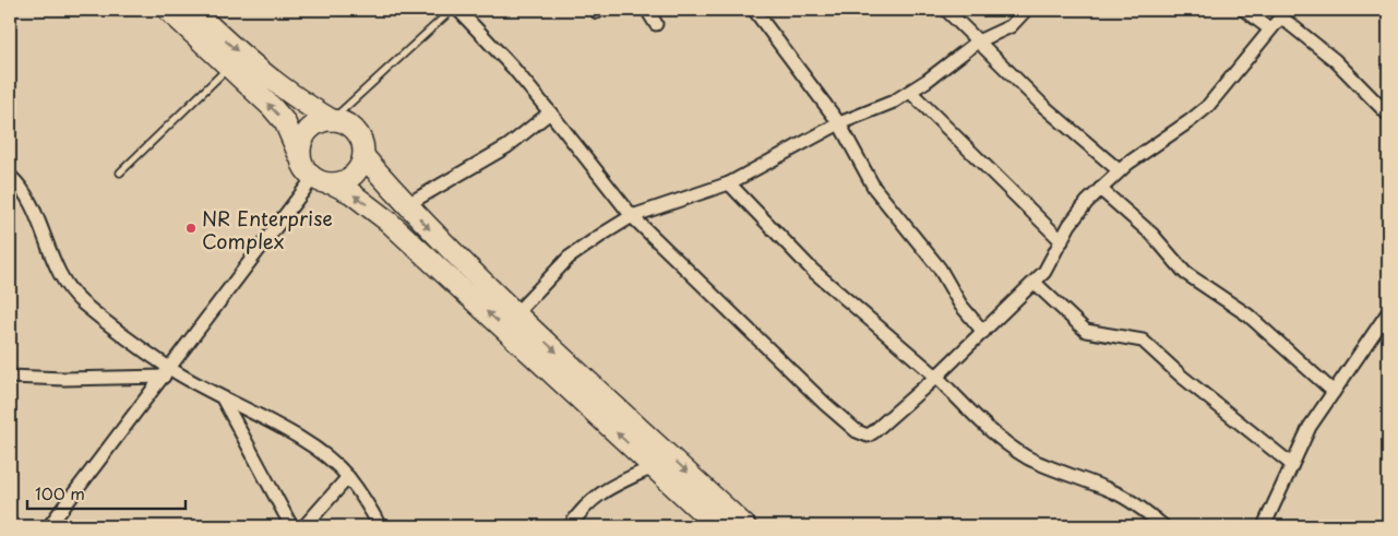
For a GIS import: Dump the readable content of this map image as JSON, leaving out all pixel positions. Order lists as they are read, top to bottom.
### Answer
{
  "places": ["NR Enterprise Complex"],
  "scale_bar": "100 m"
}
